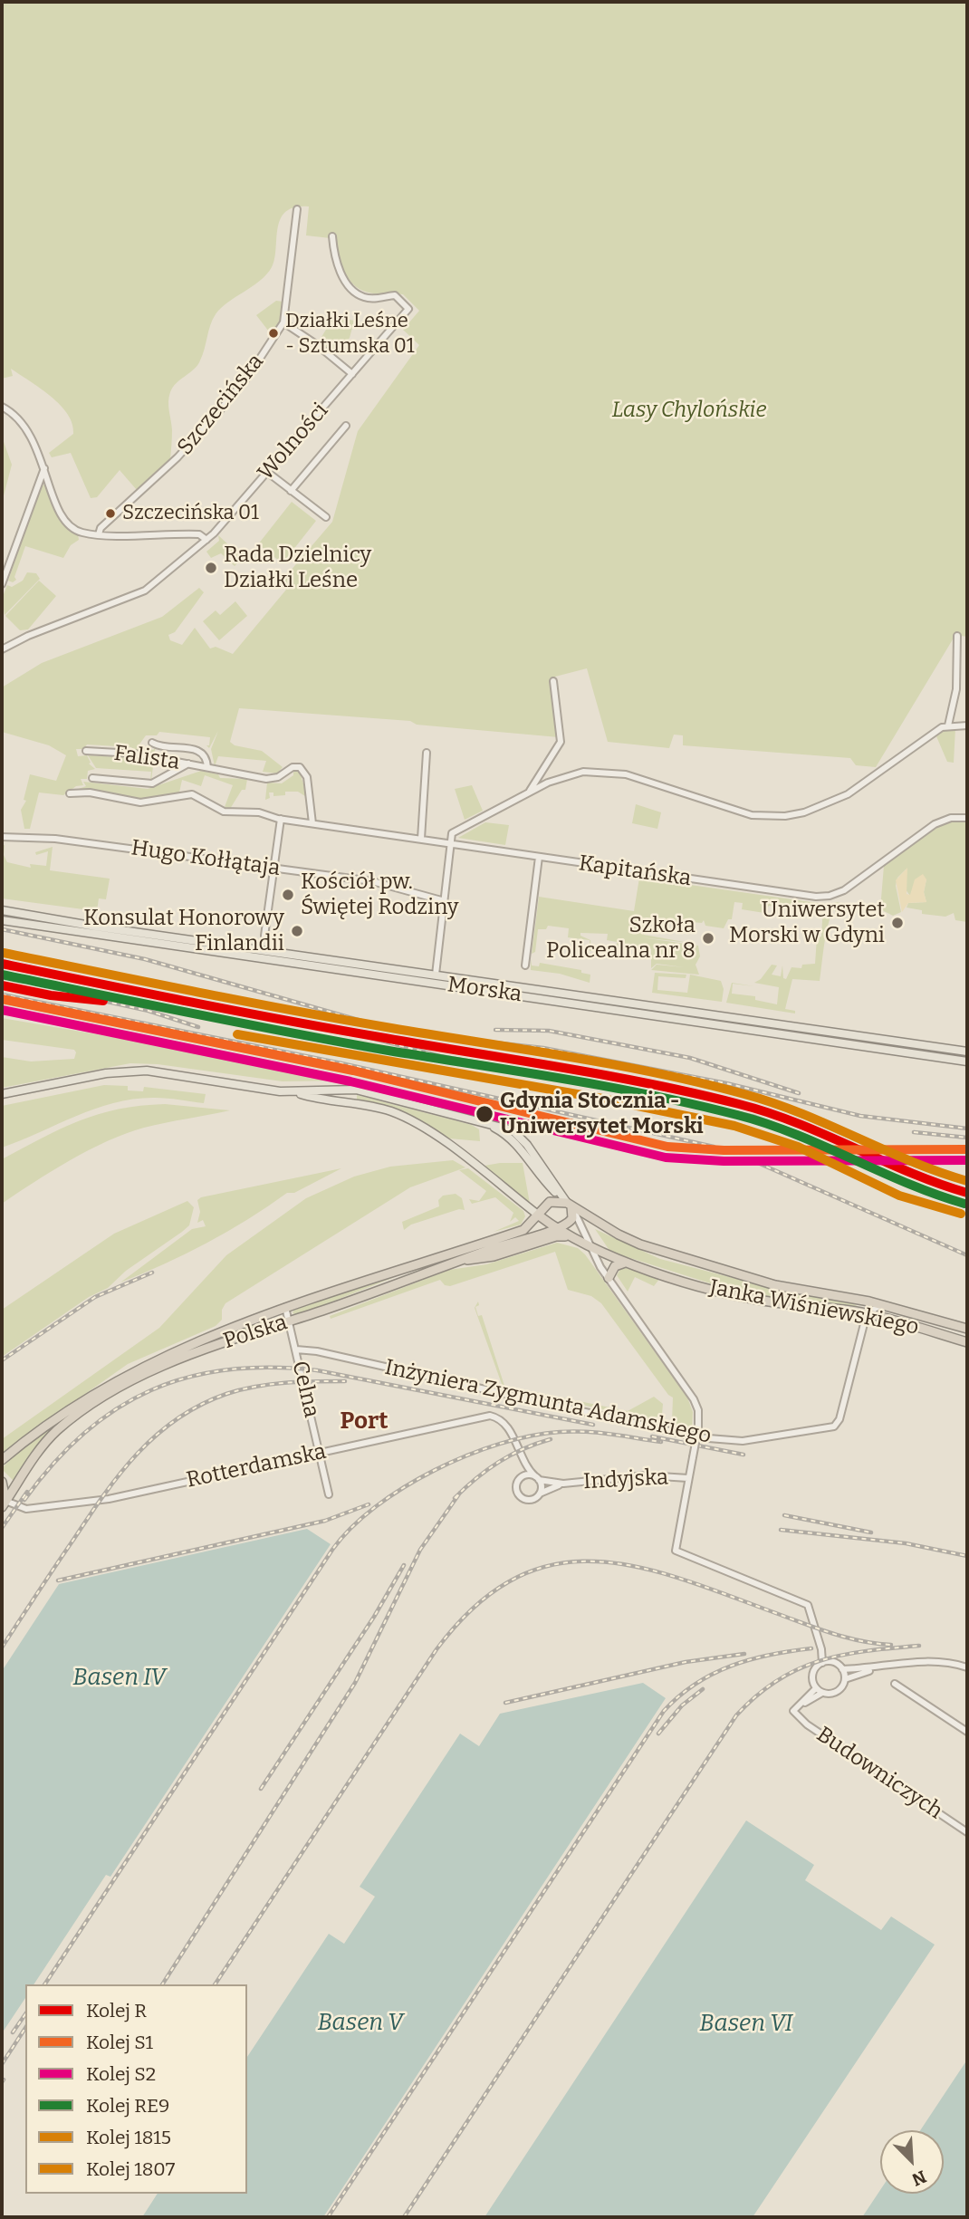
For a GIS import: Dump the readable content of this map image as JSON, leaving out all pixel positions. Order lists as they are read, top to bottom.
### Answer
{
  "streets": {
    "highway": ["Janka Wiśniewskiego", "Polska"],
    "main road": ["Morska"],
    "street": [
      "Szczecińska",
      "Wolności",
      "Falista",
      "Hugo Kołłątaja",
      "Kapitańska",
      "Celna",
      "Inżyniera Zygmunta Adamskiego",
      "Rotterdamska",
      "Indyjska",
      "Budowniczych"
    ]
  },
  "crossings": [
    ["Falista", "Kapitańska"],
    ["Janka Wiśniewskiego", "Polska"],
    ["Janka Wiśniewskiego", "Inżyniera Zygmunta Adamskiego"],
    ["Polska", "Celna"],
    ["Polska", "Rotterdamska"],
    ["Celna", "Inżyniera Zygmunta Adamskiego"],
    ["Celna", "Rotterdamska"],
    ["Rotterdamska", "Indyjska"]
  ],
  "districts": ["Port"],
  "water": ["Basen IV", "Basen V", "Basen VI"],
  "parks": ["Lasy Chylońskie"],
  "places": [
    "Działki Leśne - Sztumska 01",
    "Szczecińska 01",
    "Rada Dzielnicy Działki Leśne",
    "Kościół pw. Świętej Rodziny",
    "Uniwersytet Morski w Gdyni",
    "Konsulat Honorowy Finlandii",
    "Szkoła Policealna nr 8",
    "Gdynia Stocznia - Uniwersytet Morski"
  ],
  "lines": [
    "rail line 1815",
    "rail line R",
    "rail line RE9",
    "rail line S1",
    "rail line S2",
    "rail line 1807"
  ],
  "legend": [
    "Kolej R",
    "Kolej S1",
    "Kolej S2",
    "Kolej RE9",
    "Kolej 1815",
    "Kolej 1807"
  ],
  "north": "bottom right"
}
